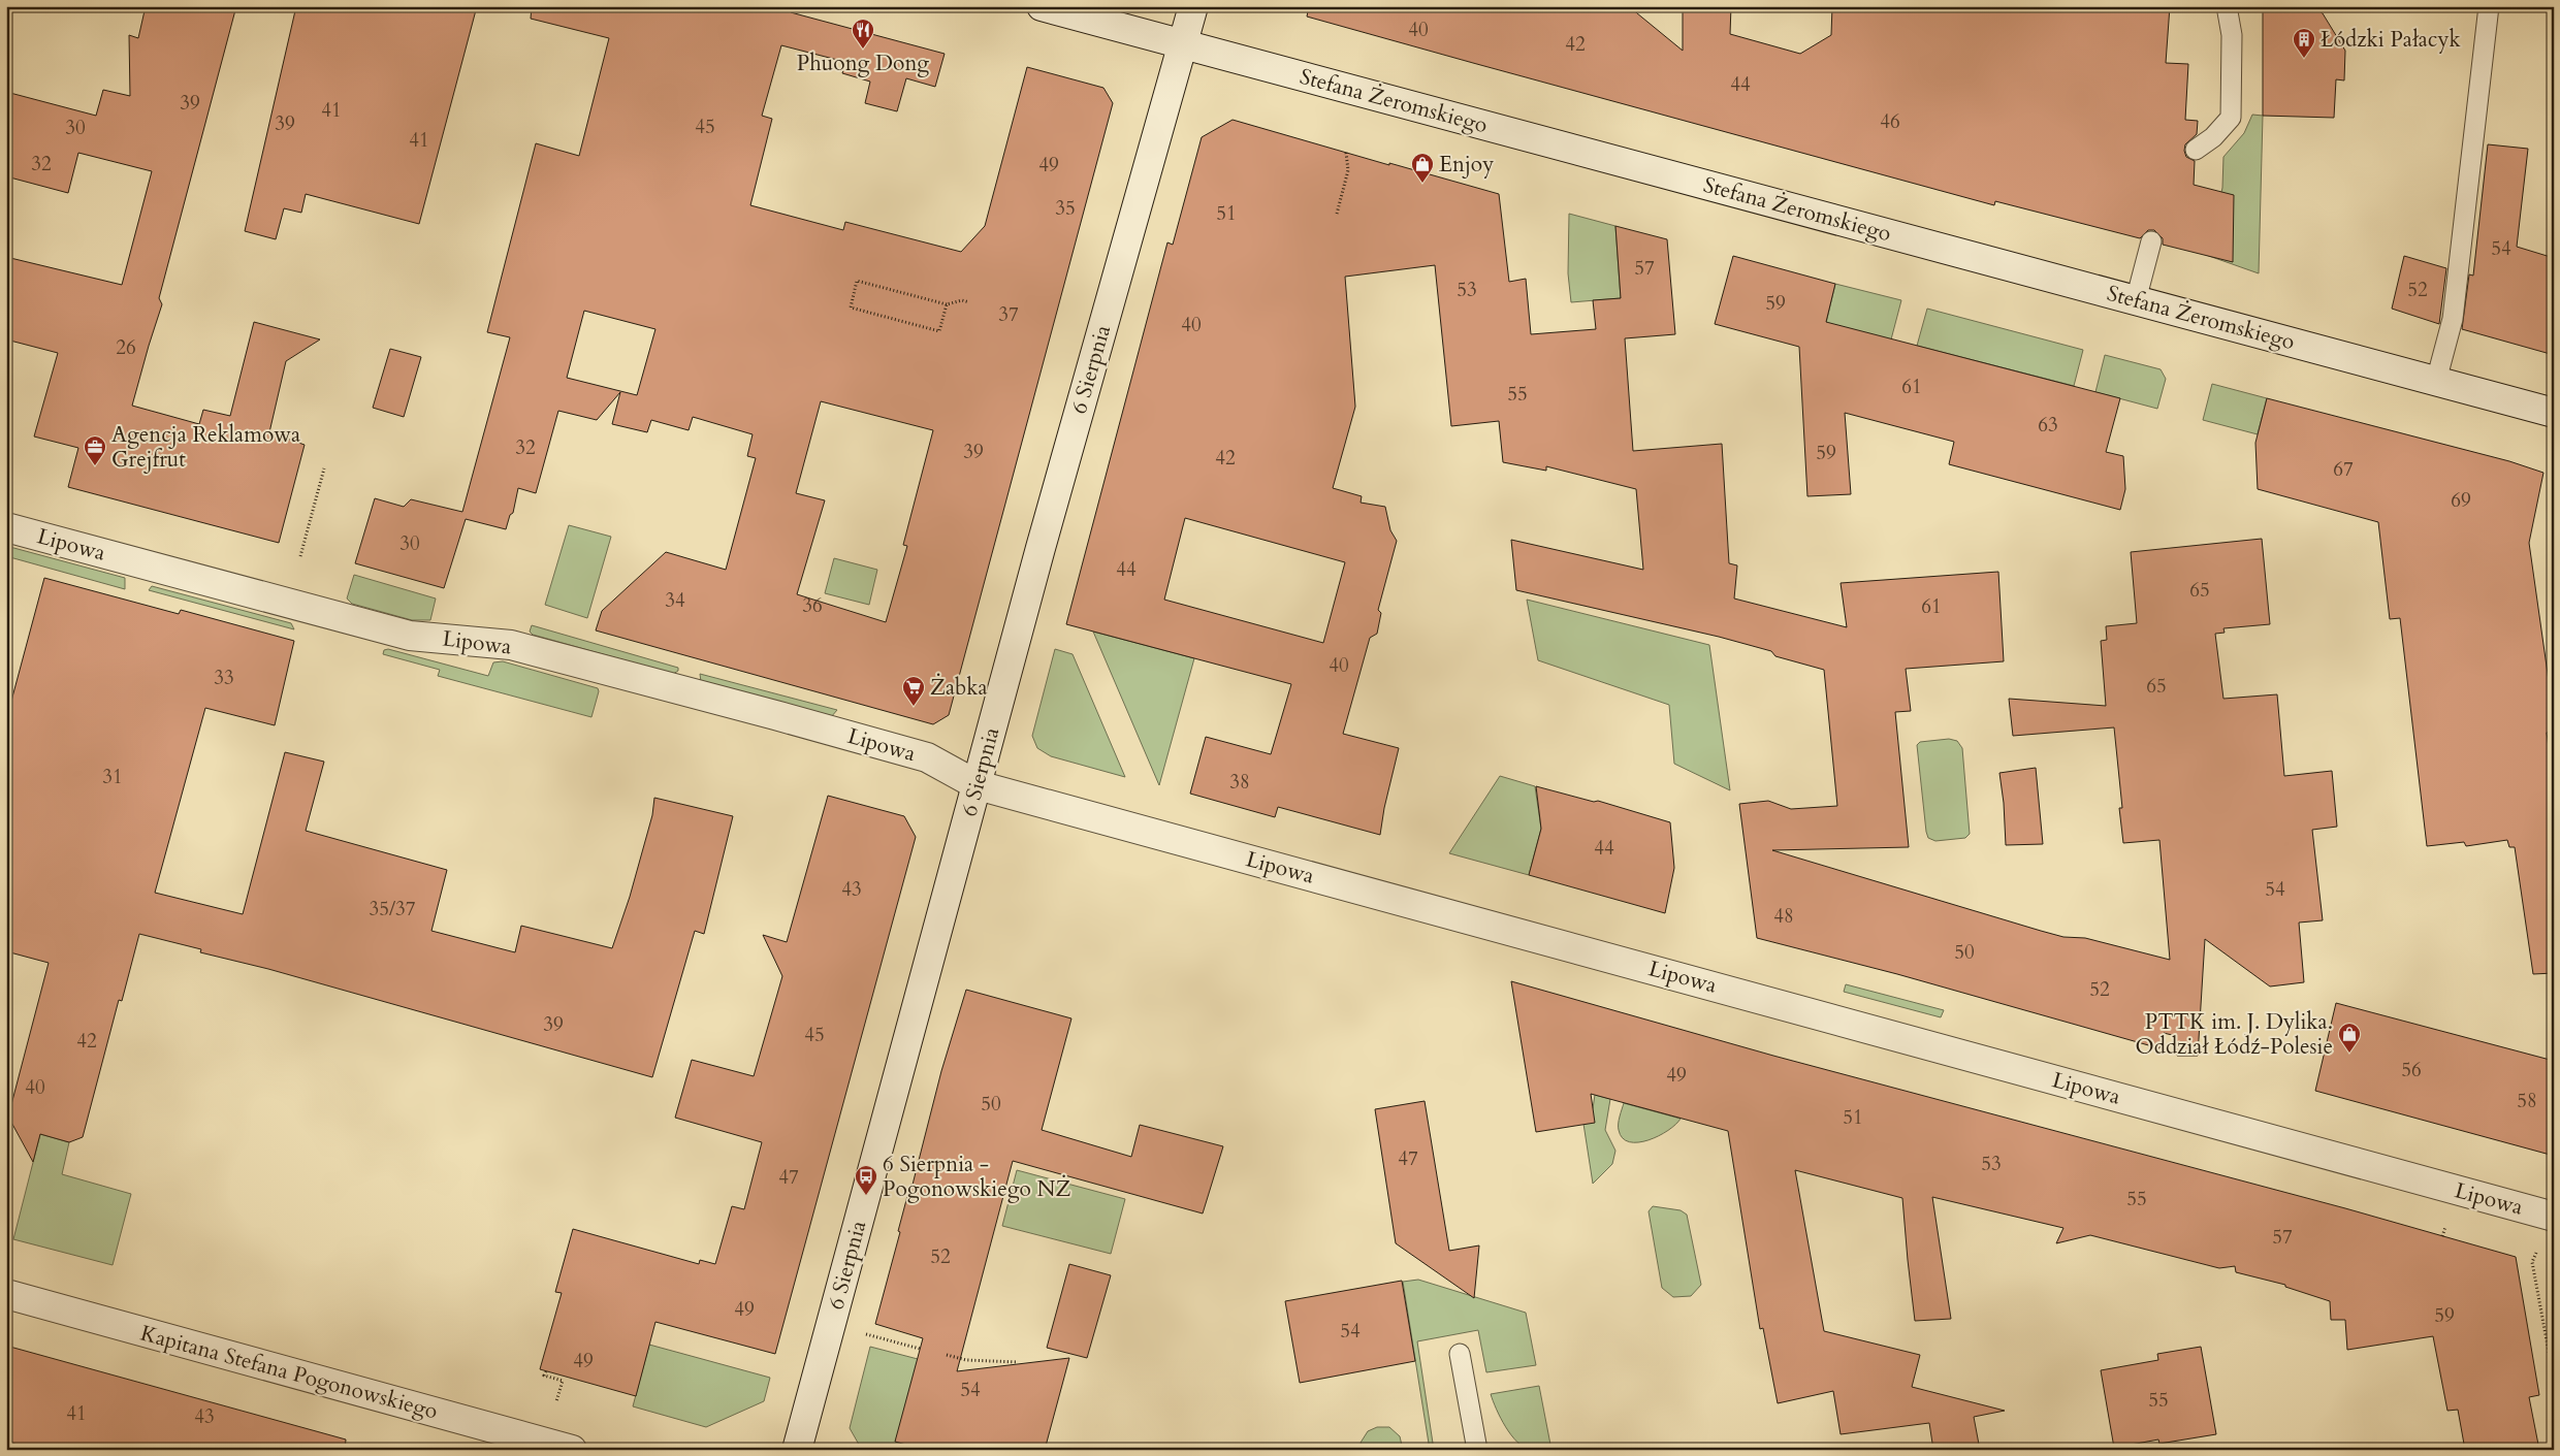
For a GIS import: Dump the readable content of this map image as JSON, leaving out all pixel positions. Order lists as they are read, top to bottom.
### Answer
{
  "streets": {
    "street": [
      "Stefana Żeromskiego",
      "6 Sierpnia",
      "Lipowa",
      "Kapitana Stefana Pogonowskiego"
    ]
  },
  "crossings": [
    ["Stefana Żeromskiego", "6 Sierpnia"],
    ["6 Sierpnia", "Lipowa"]
  ],
  "places": {
    "restaurant": ["Phuong Dong"],
    "building": ["Łódzki Pałacyk"],
    "shop": ["Enjoy", "PTTK im. J. Dylika. Oddział Łódź-Polesie"],
    "office": ["Agencja Reklamowa Grejfrut"],
    "supermarket": ["Żabka"],
    "bus stop": ["6 Sierpnia - Pogonowskiego NŻ"]
  },
  "house_numbers": [
    "40",
    "42",
    "44",
    "39",
    "41",
    "46",
    "39",
    "45",
    "30",
    "41",
    "32",
    "49",
    "35",
    "51",
    "54",
    "57",
    "53",
    "52",
    "59",
    "37",
    "40",
    "26",
    "61",
    "55",
    "63",
    "32",
    "39",
    "59",
    "42",
    "67",
    "69",
    "30",
    "44",
    "65",
    "34",
    "36",
    "61",
    "40",
    "33",
    "65",
    "31",
    "38",
    "44",
    "43",
    "54",
    "35/37",
    "48",
    "50",
    "52",
    "39",
    "45",
    "42",
    "56",
    "49",
    "40",
    "58",
    "50",
    "51",
    "47",
    "53",
    "47",
    "55",
    "57",
    "52",
    "49",
    "59",
    "54",
    "49",
    "54",
    "55",
    "41",
    "43"
  ]
}
